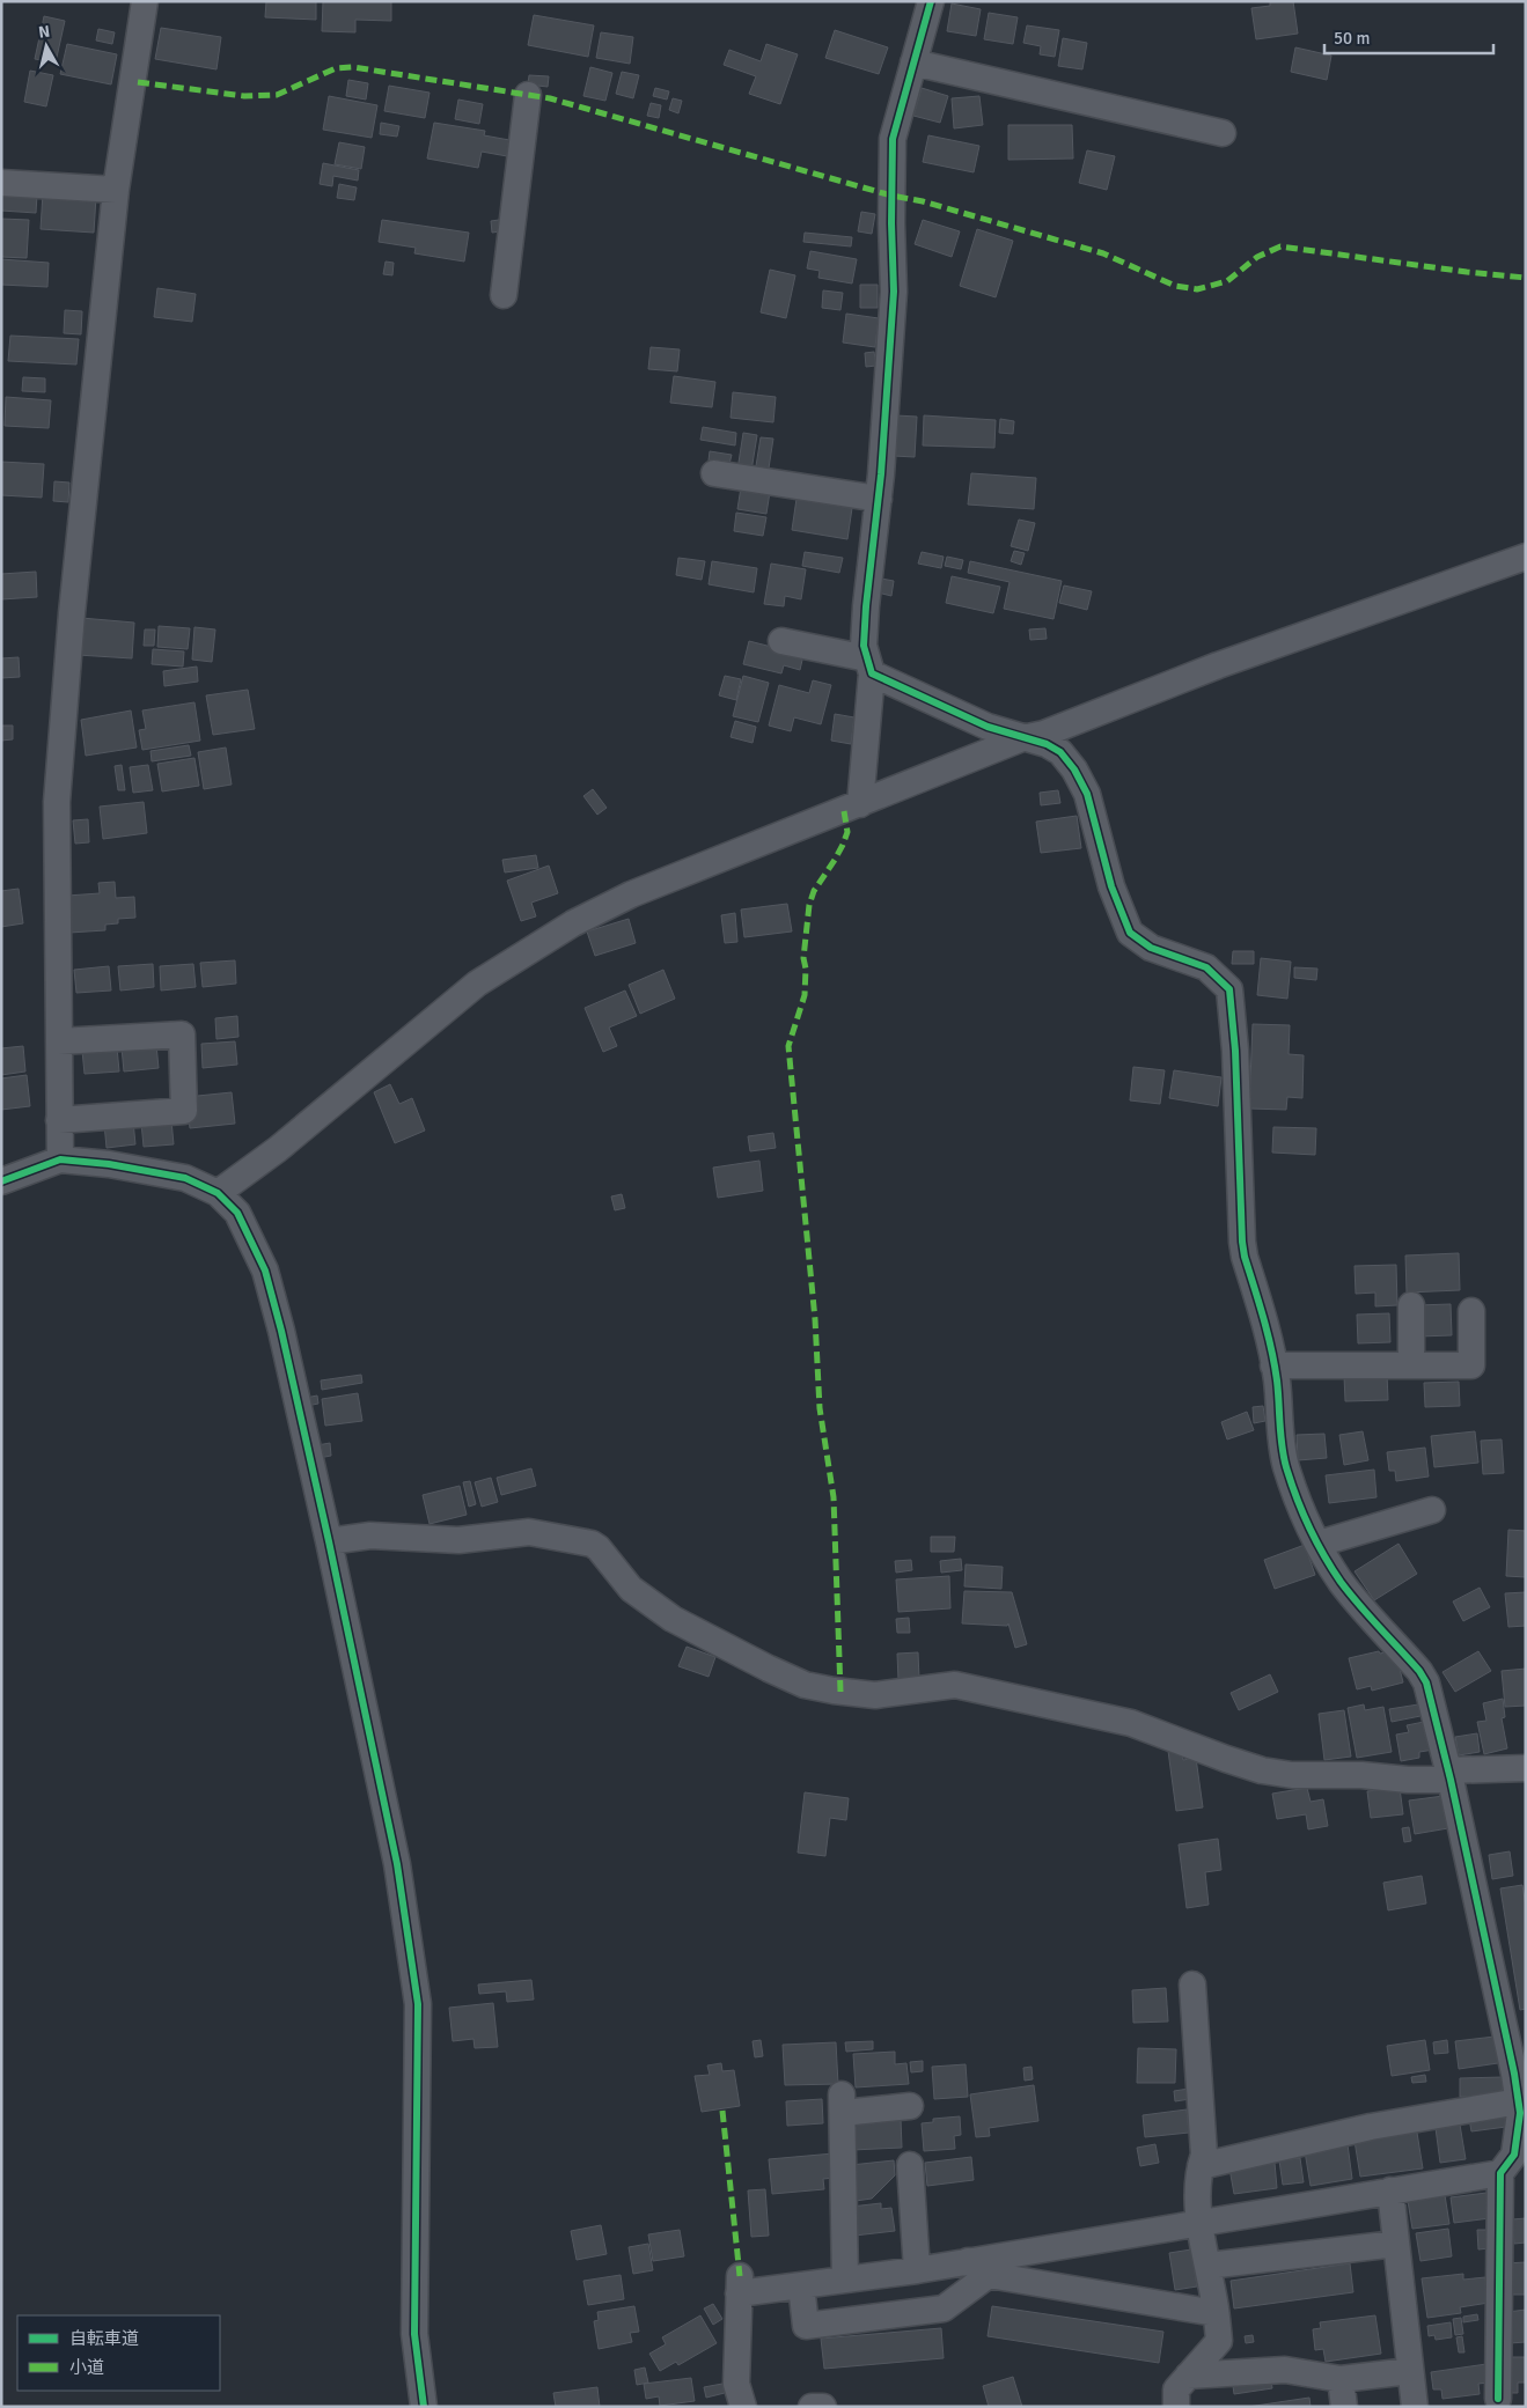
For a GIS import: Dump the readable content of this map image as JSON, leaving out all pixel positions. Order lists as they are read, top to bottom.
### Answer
{
  "legend": ["自転車道", "小道"],
  "scale_bar": "50 m",
  "north": "top"
}
